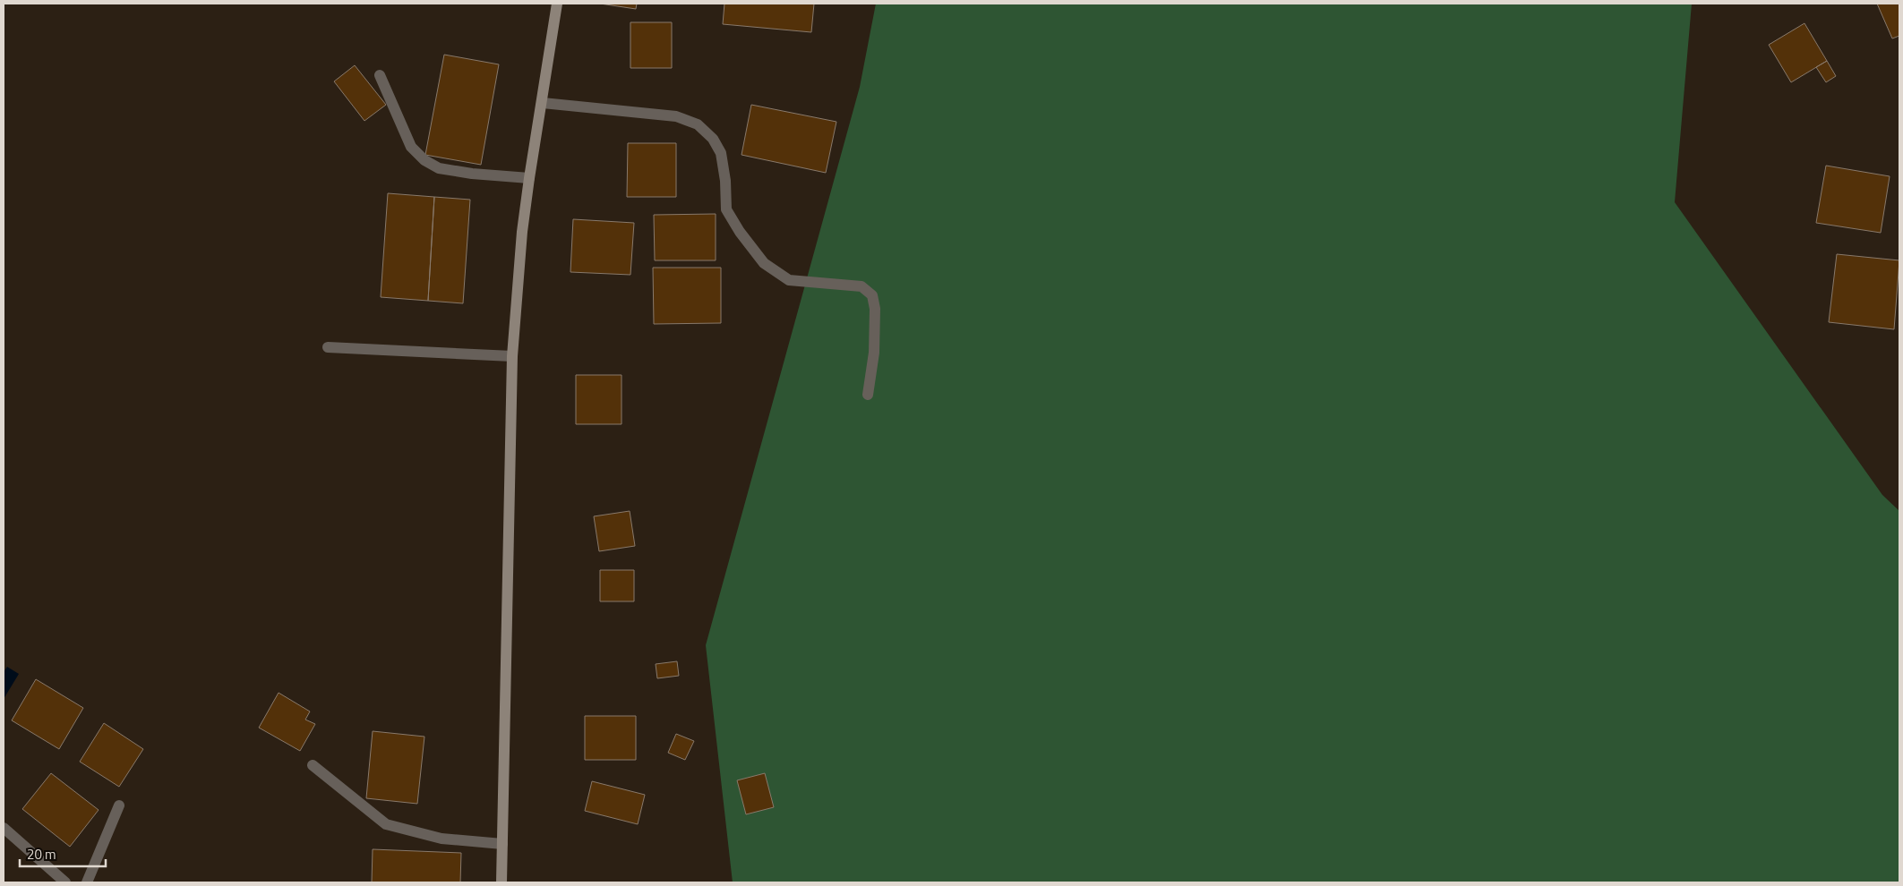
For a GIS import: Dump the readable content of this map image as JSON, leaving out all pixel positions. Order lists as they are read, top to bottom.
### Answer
{
  "scale_bar": "20 m"
}
